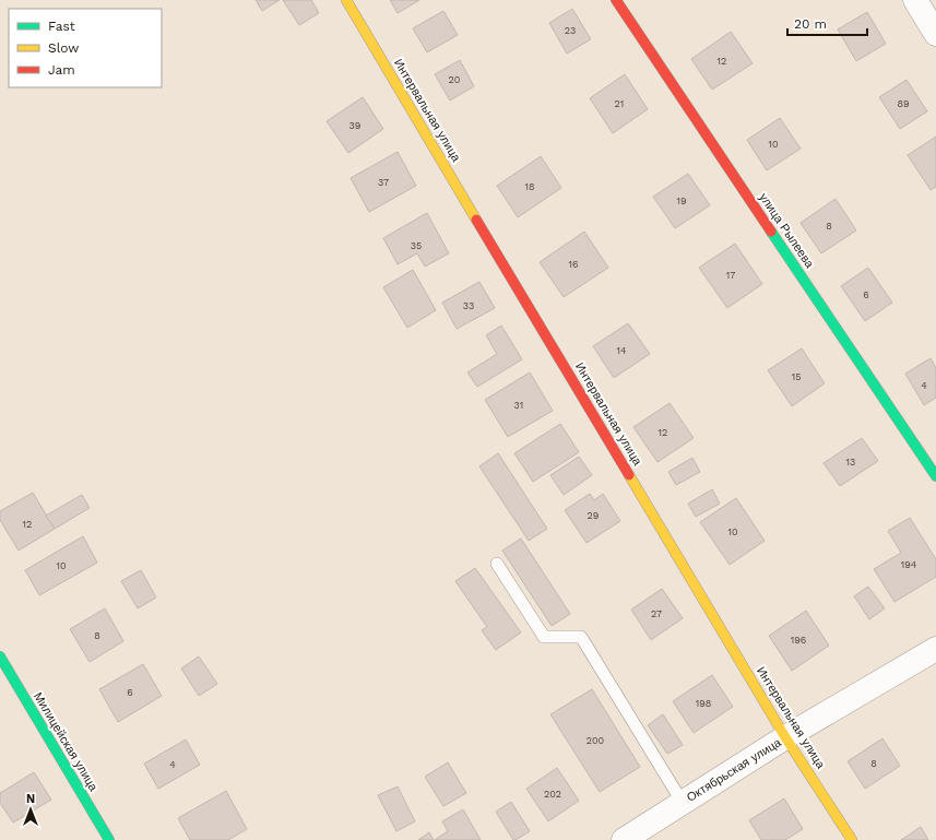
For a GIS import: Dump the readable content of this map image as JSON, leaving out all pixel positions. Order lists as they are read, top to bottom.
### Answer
{
  "streets": {
    "street": [
      "Интервальная улица",
      "улица Рылеева",
      "Милицейская улица",
      "Октябрьская улица"
    ]
  },
  "crossings": [
    ["Интервальная улица", "Октябрьская улица"]
  ],
  "house_numbers": [
    "23",
    "12",
    "20",
    "21",
    "89",
    "39",
    "10",
    "37",
    "18",
    "19",
    "8",
    "35",
    "16",
    "17",
    "6",
    "33",
    "14",
    "15",
    "4",
    "31",
    "12",
    "13",
    "29",
    "12",
    "10",
    "194",
    "10",
    "27",
    "8",
    "196",
    "6",
    "198",
    "200",
    "8",
    "4",
    "202"
  ],
  "legend": ["Fast", "Slow", "Jam"],
  "scale_bar": "20 m",
  "north": "top"
}
